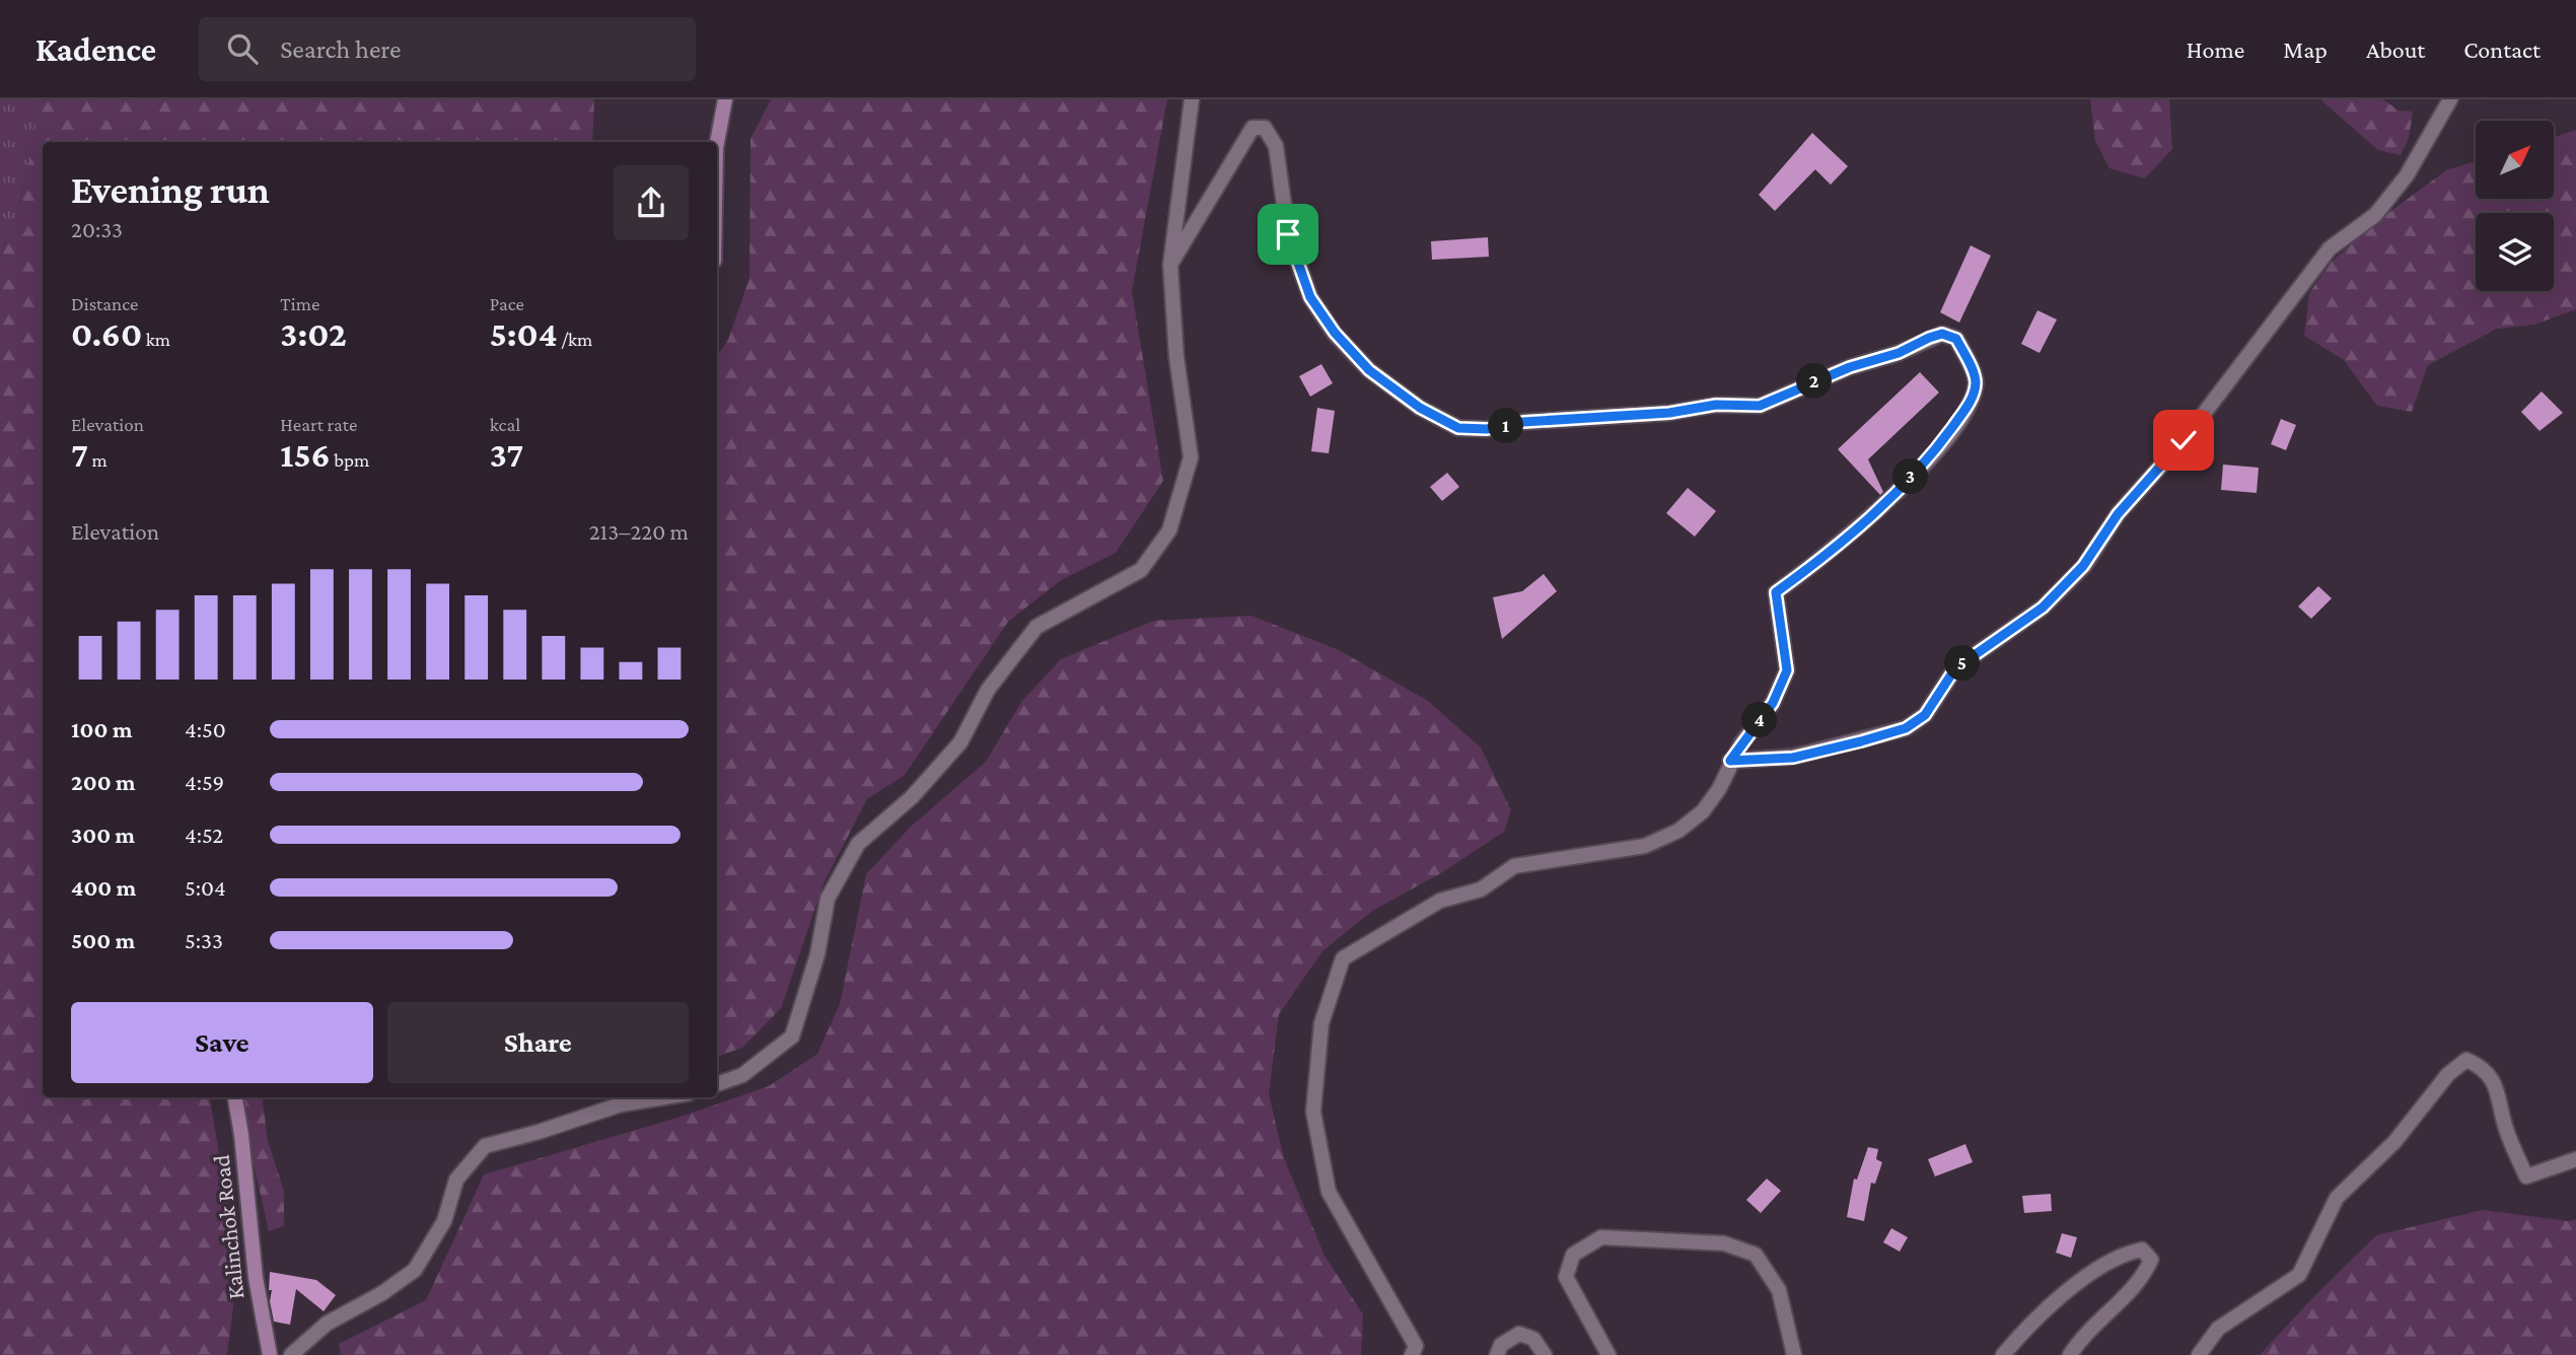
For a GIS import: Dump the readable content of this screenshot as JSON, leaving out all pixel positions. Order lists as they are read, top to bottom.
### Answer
{
  "streets": {
    "street": ["Kalinchok Road"]
  },
  "north": "top right",
  "page": {
    "header": "Kadence",
    "search": "Search here",
    "nav": [
      "Home",
      "Map",
      "About",
      "Contact"
    ],
    "heading": ["Evening run", "20:33"],
    "stats": [
      ["Distance", "0.60 km"],
      ["Time", "3:02"],
      ["Pace", "5:04 /km"],
      ["Elevation", "7 m"],
      ["Heart rate", "156 bpm"],
      ["kcal", "37"]
    ],
    "pins": [
      "2",
      "1",
      "3",
      "5",
      "4"
    ],
    "chart": ["Elevation", "213–220 m"],
    "list": [
      {
        "name": "100 m",
        "note": "4:50"
      },
      {
        "name": "200 m",
        "note": "4:59"
      },
      {
        "name": "300 m",
        "note": "4:52"
      },
      {
        "name": "400 m",
        "note": "5:04"
      },
      {
        "name": "500 m",
        "note": "5:33"
      }
    ],
    "buttons": ["Save", "Share"]
  }
}
